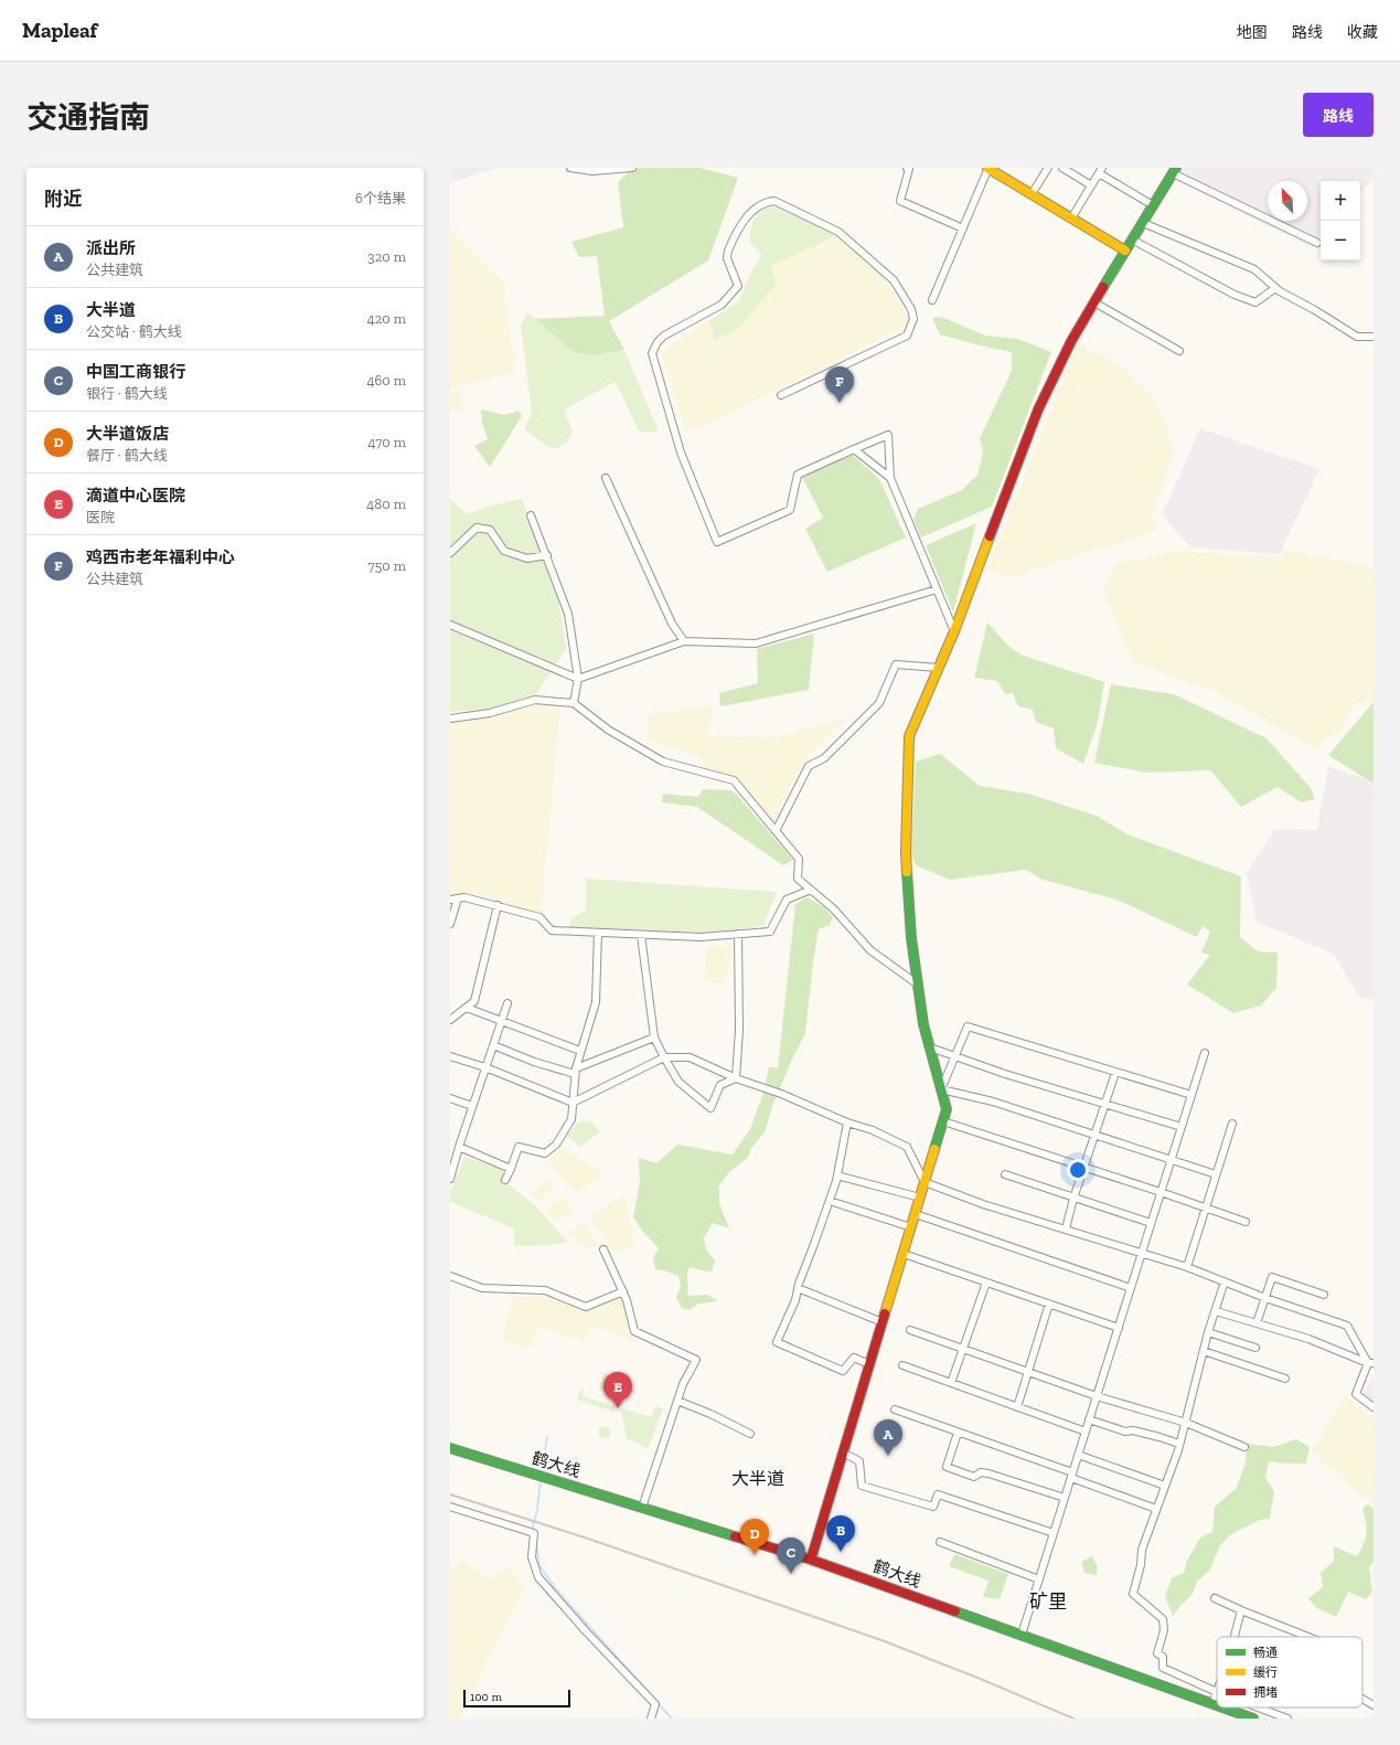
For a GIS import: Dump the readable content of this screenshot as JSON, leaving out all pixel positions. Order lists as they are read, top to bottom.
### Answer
{
  "streets": {
    "main road": ["鹤大线"]
  },
  "districts": ["大半道", "矿里"],
  "legend": ["畅通", "缓行", "拥堵"],
  "scale_bar": "100 m",
  "north": "top left",
  "page": {
    "header": "Mapleaf",
    "nav": ["地图", "路线", "收藏"],
    "title": "交通指南",
    "buttons": "路线",
    "heading": ["附近", "6个结果"],
    "map_buttons": ["+", "−"],
    "list": [
      {
        "mark": "A",
        "name": "派出所",
        "note": "公共建筑",
        "value": "320 m"
      },
      {
        "mark": "B",
        "name": "大半道",
        "note": "公交站 · 鹤大线",
        "value": "420 m"
      },
      {
        "mark": "C",
        "name": "中国工商银行",
        "note": "银行 · 鹤大线",
        "value": "460 m"
      },
      {
        "mark": "D",
        "name": "大半道饭店",
        "note": "餐厅 · 鹤大线",
        "value": "470 m"
      },
      {
        "mark": "E",
        "name": "滴道中心医院",
        "note": "医院",
        "value": "480 m"
      },
      {
        "mark": "F",
        "name": "鸡西市老年福利中心",
        "note": "公共建筑",
        "value": "750 m"
      }
    ],
    "pins": [
      "F",
      "E",
      "A",
      "B",
      "D",
      "C"
    ],
    "scale": "100 m"
  }
}
